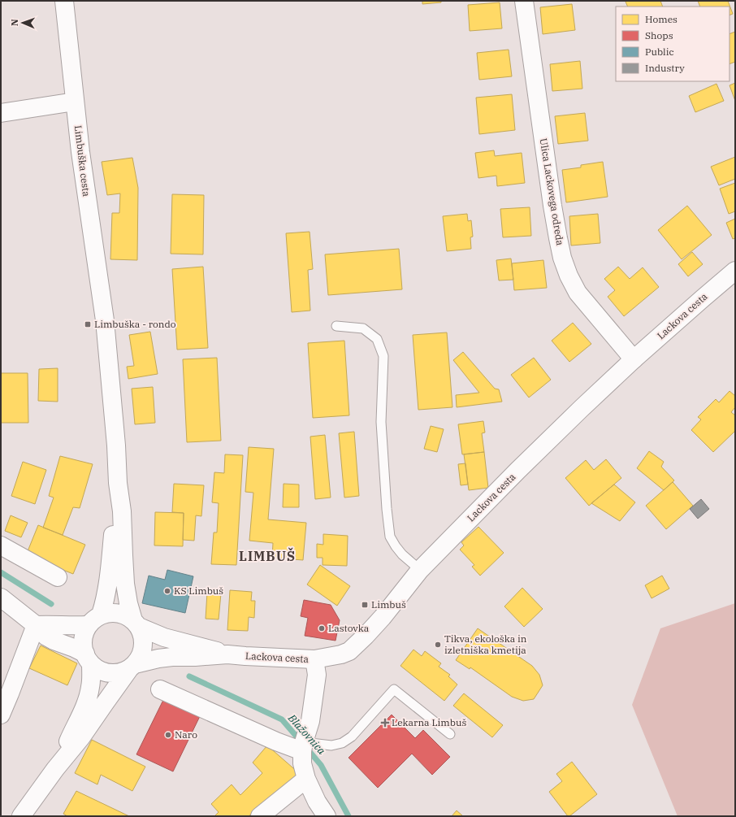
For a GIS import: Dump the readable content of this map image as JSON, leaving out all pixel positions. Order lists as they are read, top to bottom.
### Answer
{
  "streets": {
    "street": ["Limbuška cesta", "Ulica Lackovega odreda", "Lackova cesta"]
  },
  "crossings": [
    ["Ulica Lackovega odreda", "Lackova cesta"]
  ],
  "districts": ["LIMBUŠ"],
  "water": ["Blažovnica"],
  "places": {
    "transit": ["Limbuška - rondo", "Limbuš"],
    "other": [
      "KS Limbuš",
      "Lastovka",
      "Tikva, ekološka in izletniška kmetija",
      "Naro"
    ],
    "health": ["Lekarna Limbuš"]
  },
  "legend": [
    "Homes",
    "Shops",
    "Public",
    "Industry"
  ],
  "north": "left"
}
